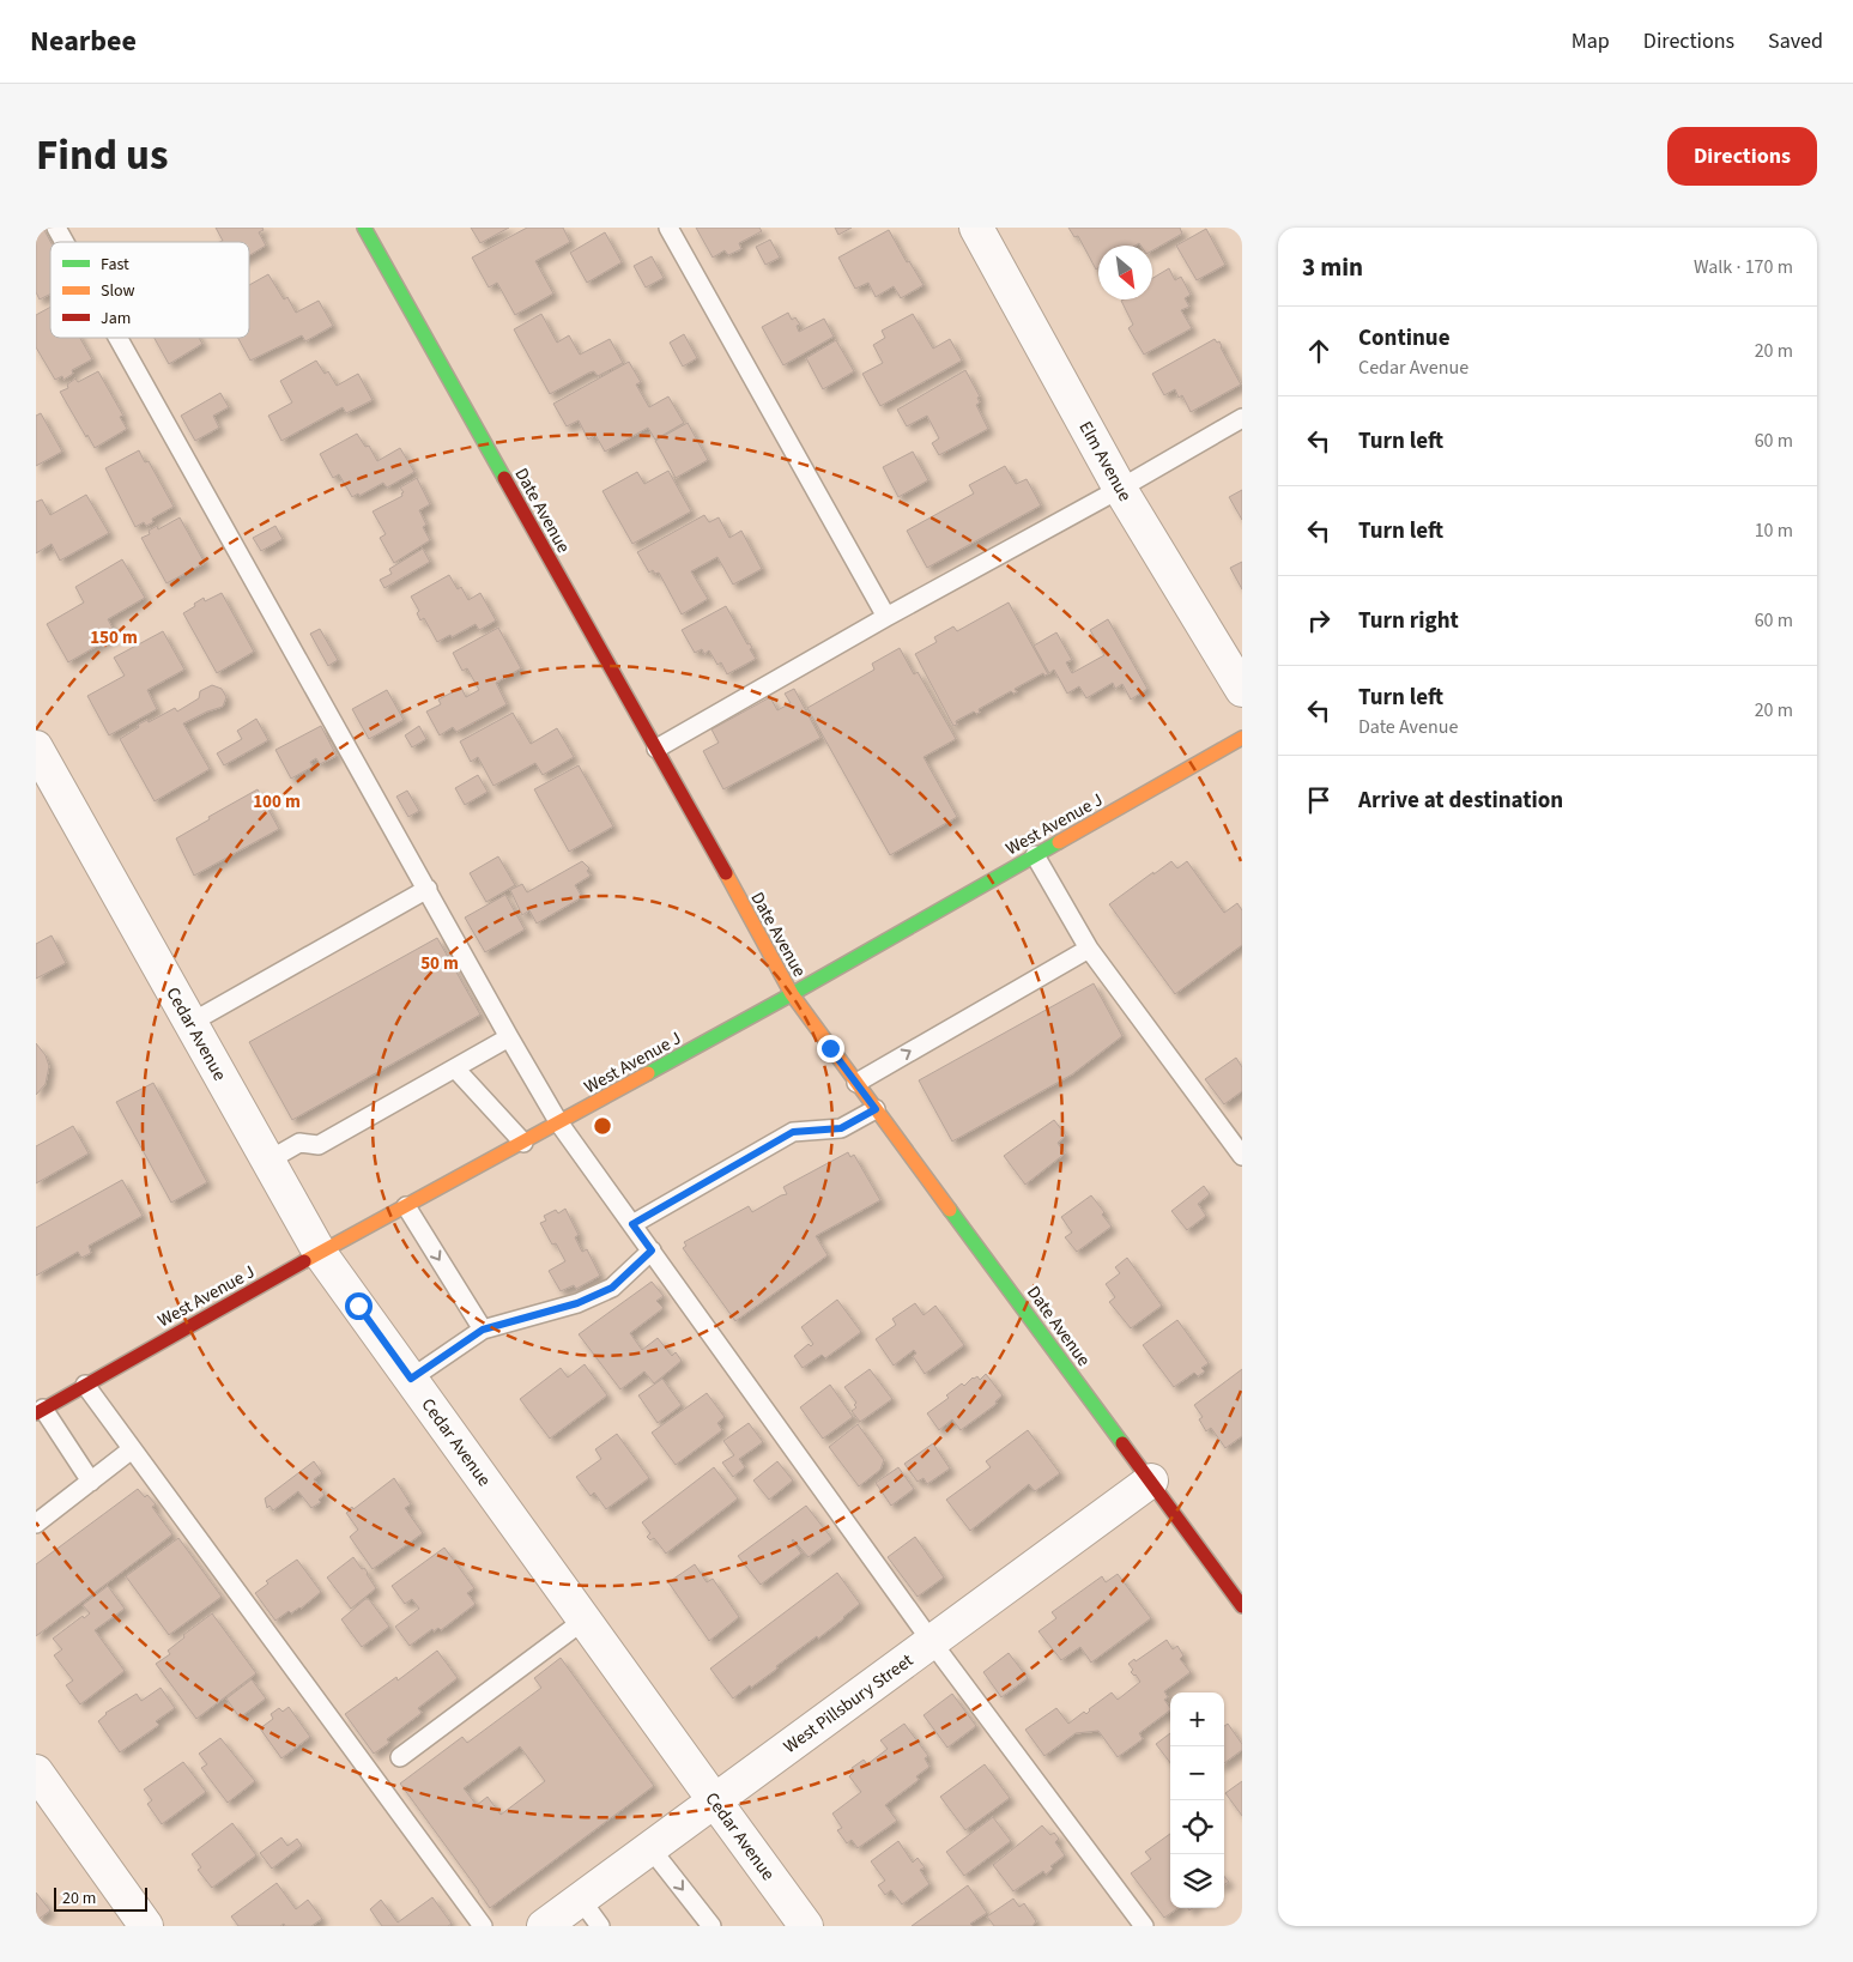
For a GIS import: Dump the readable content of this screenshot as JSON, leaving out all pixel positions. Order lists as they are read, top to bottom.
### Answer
{
  "streets": {
    "street": [
      "Elm Avenue",
      "Date Avenue",
      "West Avenue J",
      "Cedar Avenue",
      "West Pillsbury Street"
    ]
  },
  "crossings": [
    ["Date Avenue", "West Avenue J"],
    ["Date Avenue", "West Pillsbury Street"],
    ["West Avenue J", "Cedar Avenue"],
    ["Cedar Avenue", "West Pillsbury Street"]
  ],
  "legend": ["Fast", "Slow", "Jam"],
  "scale_bar": "20 m",
  "north": "bottom right",
  "page": {
    "header": "Nearbee",
    "nav": ["Map", "Directions", "Saved"],
    "title": "Find us",
    "buttons": "Directions",
    "heading": ["3 min", "Walk · 170 m"],
    "list": [
      ["Continue", "Cedar Avenue", "20 m"],
      ["Turn left", "60 m"],
      ["Turn left", "10 m"],
      ["Turn right", "60 m"],
      ["Turn left", "Date Avenue", "20 m"],
      "Arrive at destination"
    ],
    "map_buttons": ["+", "−"],
    "scale": "20 m"
  },
  "rings": ["150 m", "100 m", "50 m"]
}
